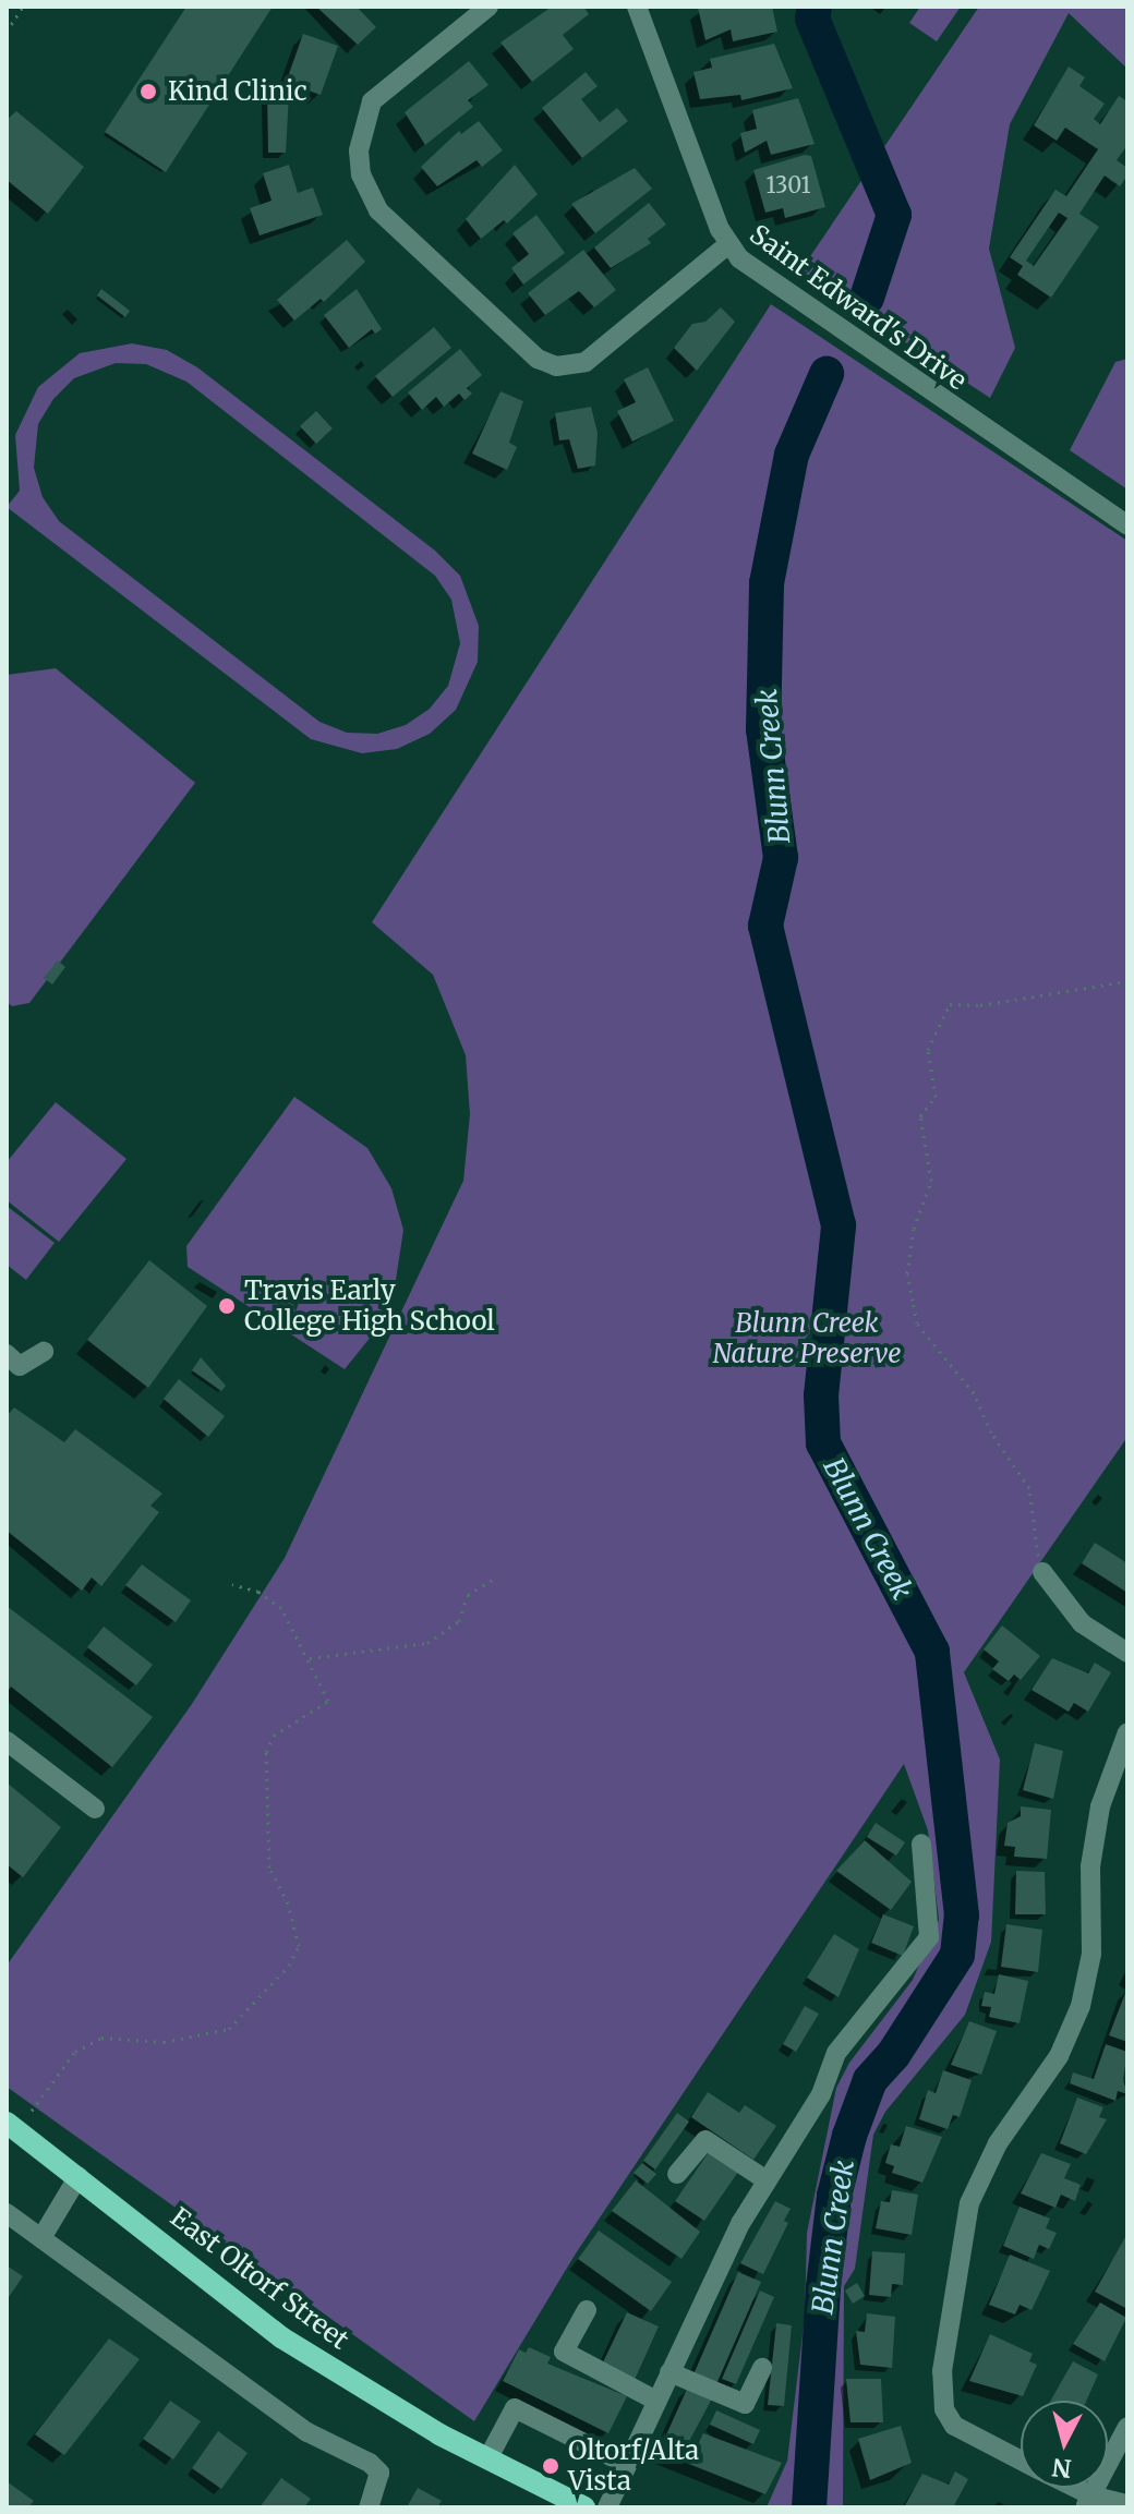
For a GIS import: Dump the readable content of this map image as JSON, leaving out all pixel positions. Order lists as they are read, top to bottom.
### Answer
{
  "streets": {
    "main road": ["East Oltorf Street"],
    "street": ["Saint Edward's Drive"]
  },
  "water": ["Blunn Creek"],
  "parks": ["Blunn Creek Nature Preserve"],
  "places": ["Kind Clinic", "Travis Early College High School", "Oltorf/Alta Vista"],
  "house_numbers": ["1301"],
  "north": "bottom"
}
